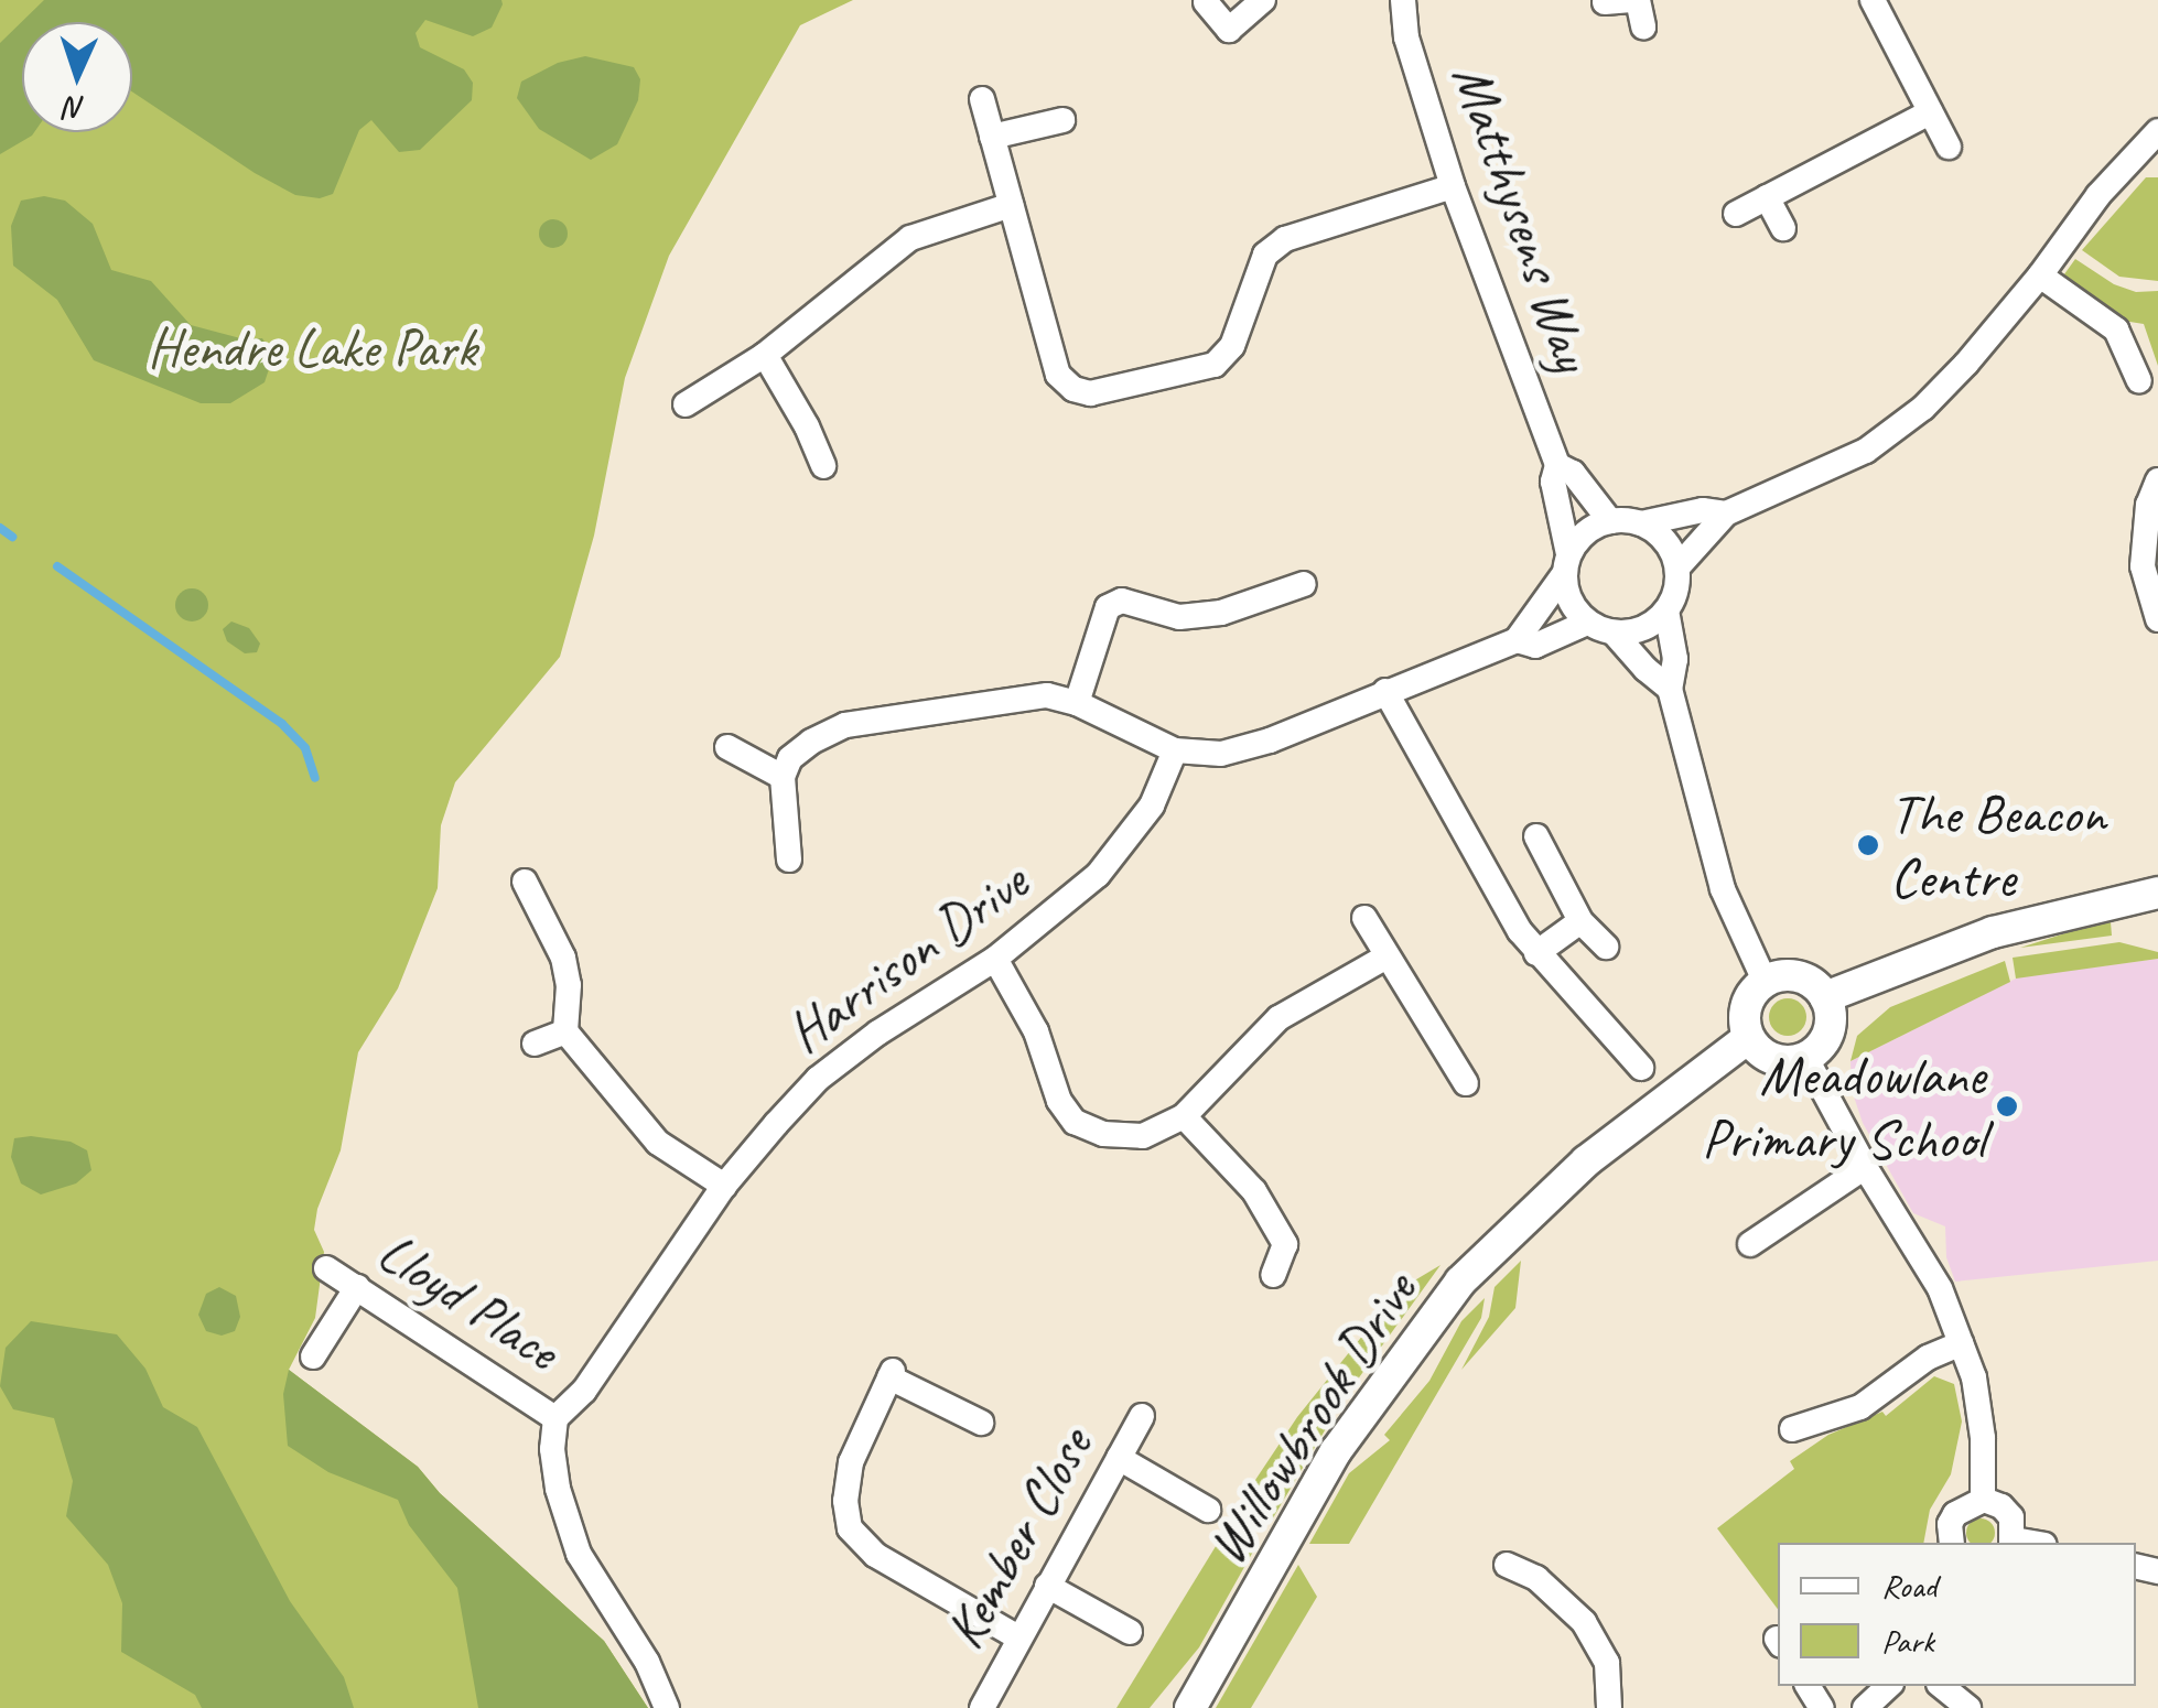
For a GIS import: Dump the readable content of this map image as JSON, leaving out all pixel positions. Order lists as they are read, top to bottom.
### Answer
{
  "streets": {
    "street": [
      "Matthysens Way",
      "Harrison Drive",
      "Lloyd Place",
      "Willowbrook Drive",
      "Kember Close"
    ]
  },
  "crossings": [
    ["Harrison Drive", "Lloyd Place"]
  ],
  "parks": ["Hendre Lake Park"],
  "places": ["The Beacon Centre", "Meadowlane Primary School"],
  "legend": ["Road", "Park"],
  "north": "bottom"
}
